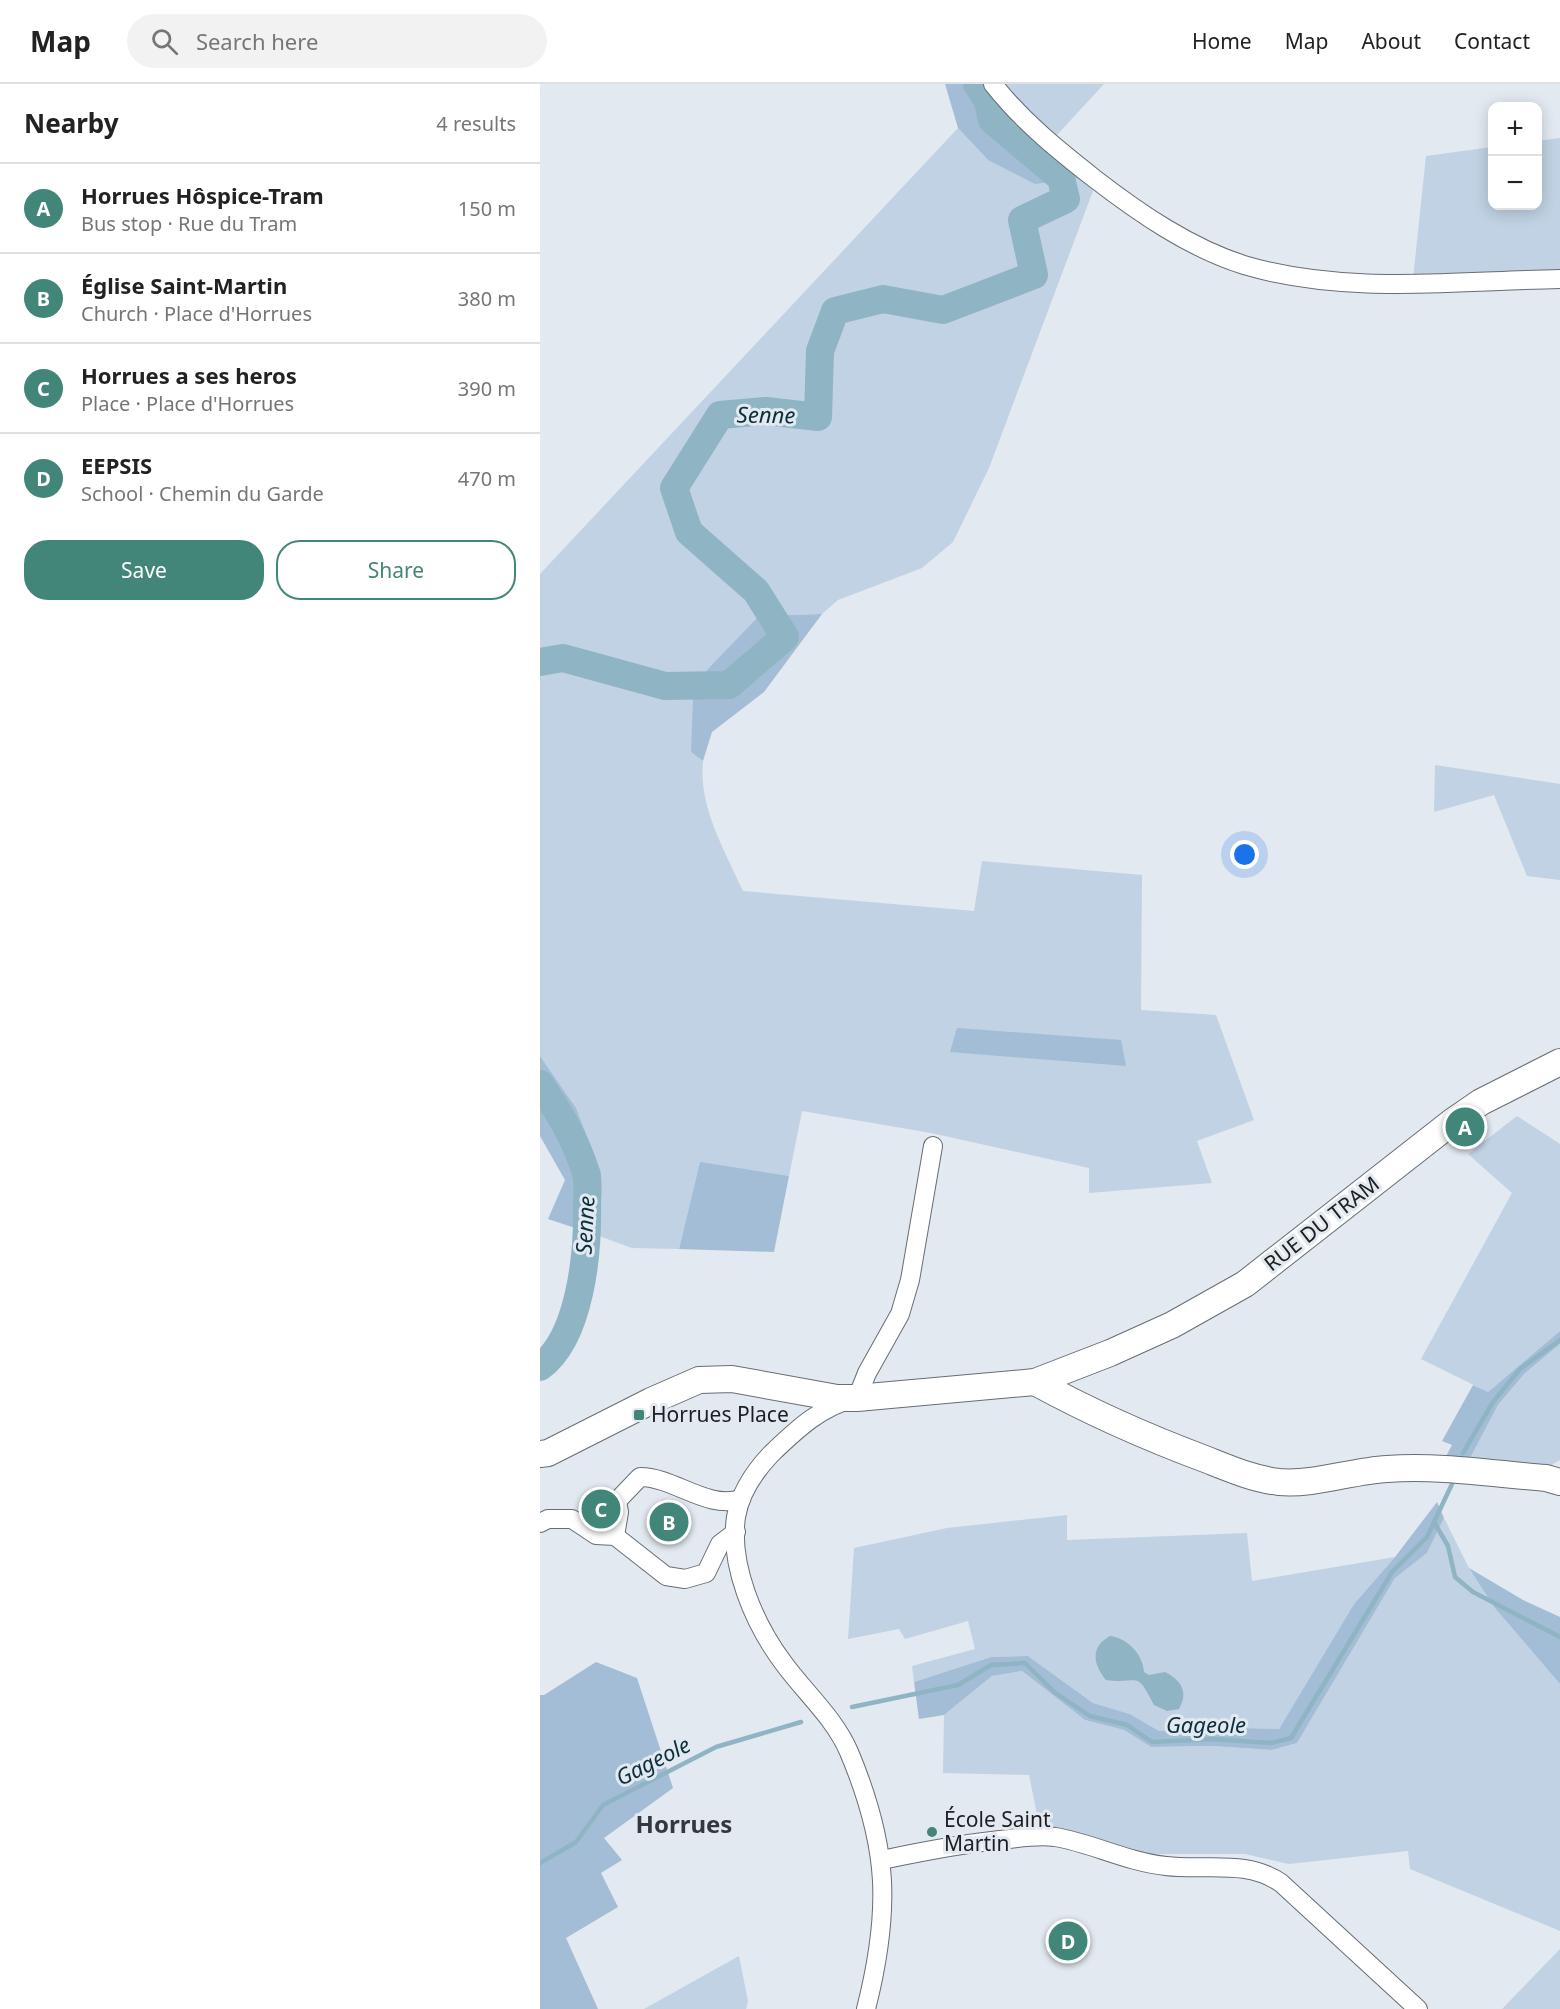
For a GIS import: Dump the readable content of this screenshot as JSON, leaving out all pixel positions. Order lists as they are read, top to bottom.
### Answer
{
  "streets": {
    "street": ["RUE DU TRAM"]
  },
  "districts": ["Horrues"],
  "water": ["Senne", "Gageole"],
  "places": {
    "transit": ["Horrues Place"],
    "other": ["École Saint Martin"]
  },
  "page": {
    "header": "Map",
    "search": "Search here",
    "nav": [
      "Home",
      "Map",
      "About",
      "Contact"
    ],
    "heading": ["Nearby", "4 results"],
    "map_buttons": ["+", "−"],
    "list": [
      {
        "mark": "A",
        "name": "Horrues Hôspice-Tram",
        "note": "Bus stop · Rue du Tram",
        "value": "150 m"
      },
      {
        "mark": "B",
        "name": "Église Saint-Martin",
        "note": "Church · Place d'Horrues",
        "value": "380 m"
      },
      {
        "mark": "C",
        "name": "Horrues a ses heros",
        "note": "Place · Place d'Horrues",
        "value": "390 m"
      },
      {
        "mark": "D",
        "name": "EEPSIS",
        "note": "School · Chemin du Garde",
        "value": "470 m"
      }
    ],
    "buttons": ["Save", "Share"],
    "pins": [
      "A",
      "C",
      "B",
      "D"
    ]
  }
}
